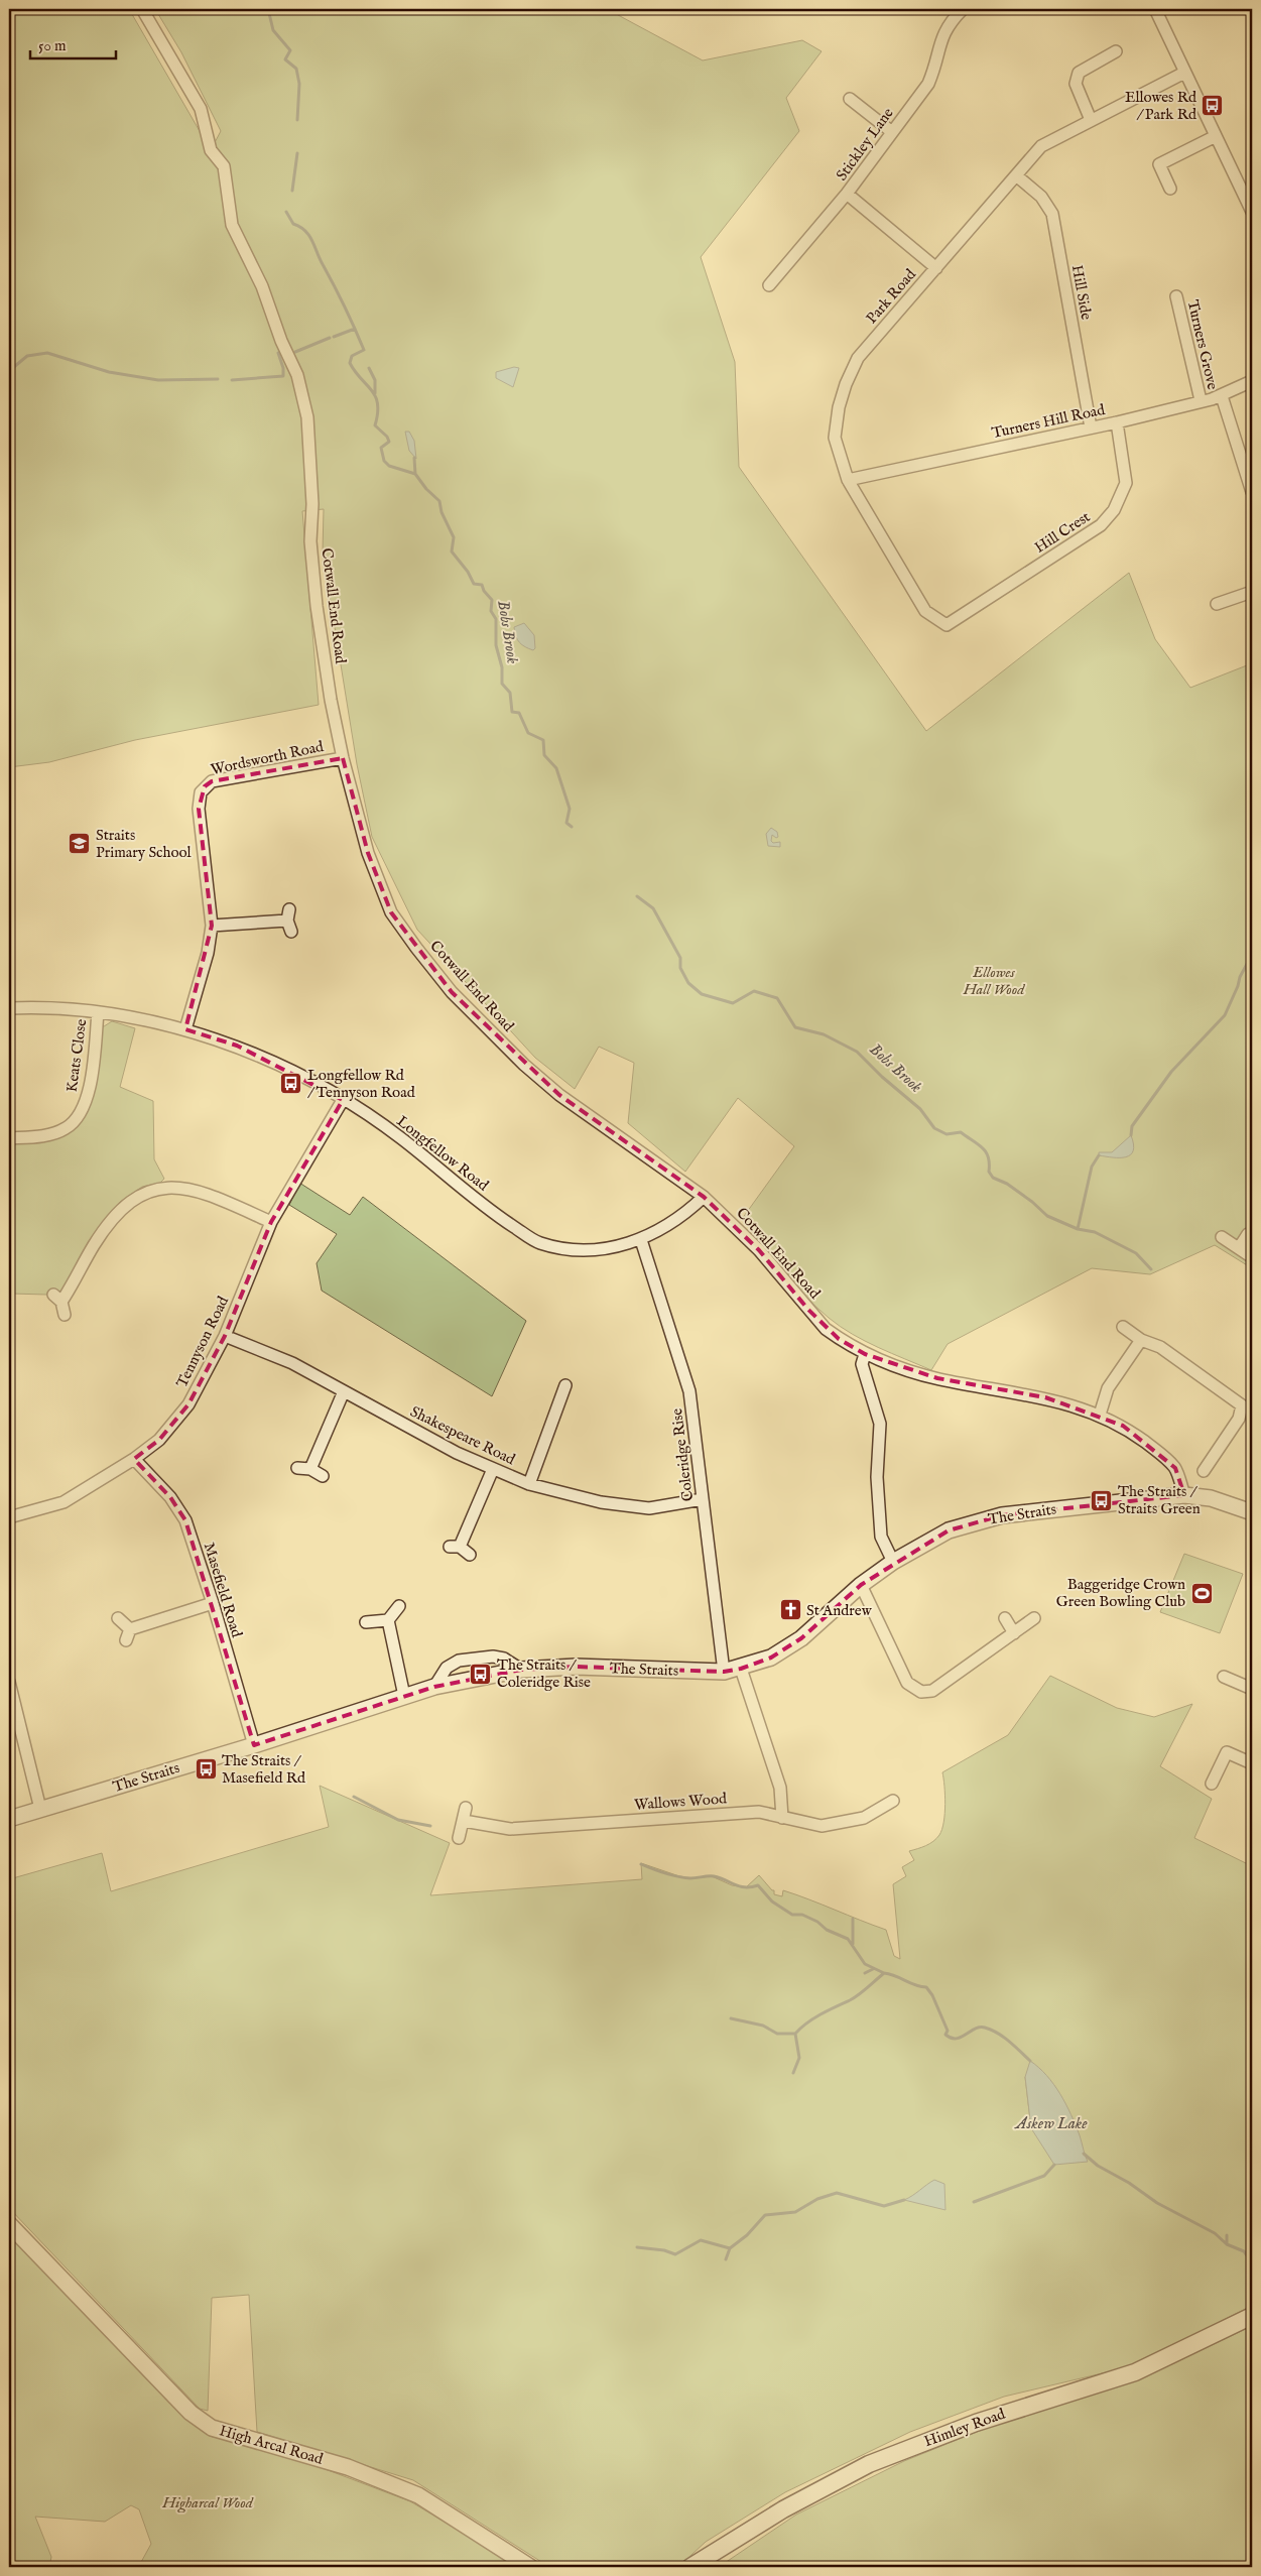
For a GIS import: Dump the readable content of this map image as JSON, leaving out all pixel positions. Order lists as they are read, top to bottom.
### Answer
{
  "streets": {
    "main road": ["Himley Road"],
    "street": [
      "Stickley Lane",
      "Hill Side",
      "Park Road",
      "Turners Grove",
      "Turners Hill Road",
      "Hill Crest",
      "Cotwall End Road",
      "Wordsworth Road",
      "Keats Close",
      "Longfellow Road",
      "Tennyson Road",
      "Shakespeare Road",
      "Coleridge Rise",
      "The Straits",
      "Masefield Road",
      "Wallows Wood",
      "High Arcal Road"
    ]
  },
  "crossings": [
    ["Hill Side", "Park Road"],
    ["Hill Side", "Turners Hill Road"],
    ["Park Road", "Turners Hill Road"],
    ["Park Road", "Hill Crest"],
    ["Turners Grove", "Turners Hill Road"],
    ["Turners Hill Road", "Hill Crest"],
    ["Cotwall End Road", "Wordsworth Road"],
    ["Cotwall End Road", "Longfellow Road"],
    ["Cotwall End Road", "The Straits"],
    ["Wordsworth Road", "Longfellow Road"],
    ["Keats Close", "Longfellow Road"],
    ["Longfellow Road", "Tennyson Road"],
    ["Longfellow Road", "Coleridge Rise"],
    ["Tennyson Road", "Shakespeare Road"],
    ["Tennyson Road", "Masefield Road"],
    ["Shakespeare Road", "Coleridge Rise"],
    ["Coleridge Rise", "The Straits"],
    ["The Straits", "Masefield Road"]
  ],
  "water": ["Bobs Brook", "Askew Lake"],
  "parks": ["Ellowes Hall Wood", "Higharcal Wood"],
  "places": {
    "bus stop": [
      "Ellowes Rd / Park Rd",
      "Longfellow Rd / Tennyson Road",
      "The Straits / Straits Green",
      "The Straits / Coleridge Rise",
      "The Straits / Masefield Rd"
    ],
    "school or university": ["Straits Primary School"],
    "sports": ["Baggeridge Crown Green Bowling Club"],
    "church": ["St Andrew"]
  },
  "scale_bar": "50 m"
}
